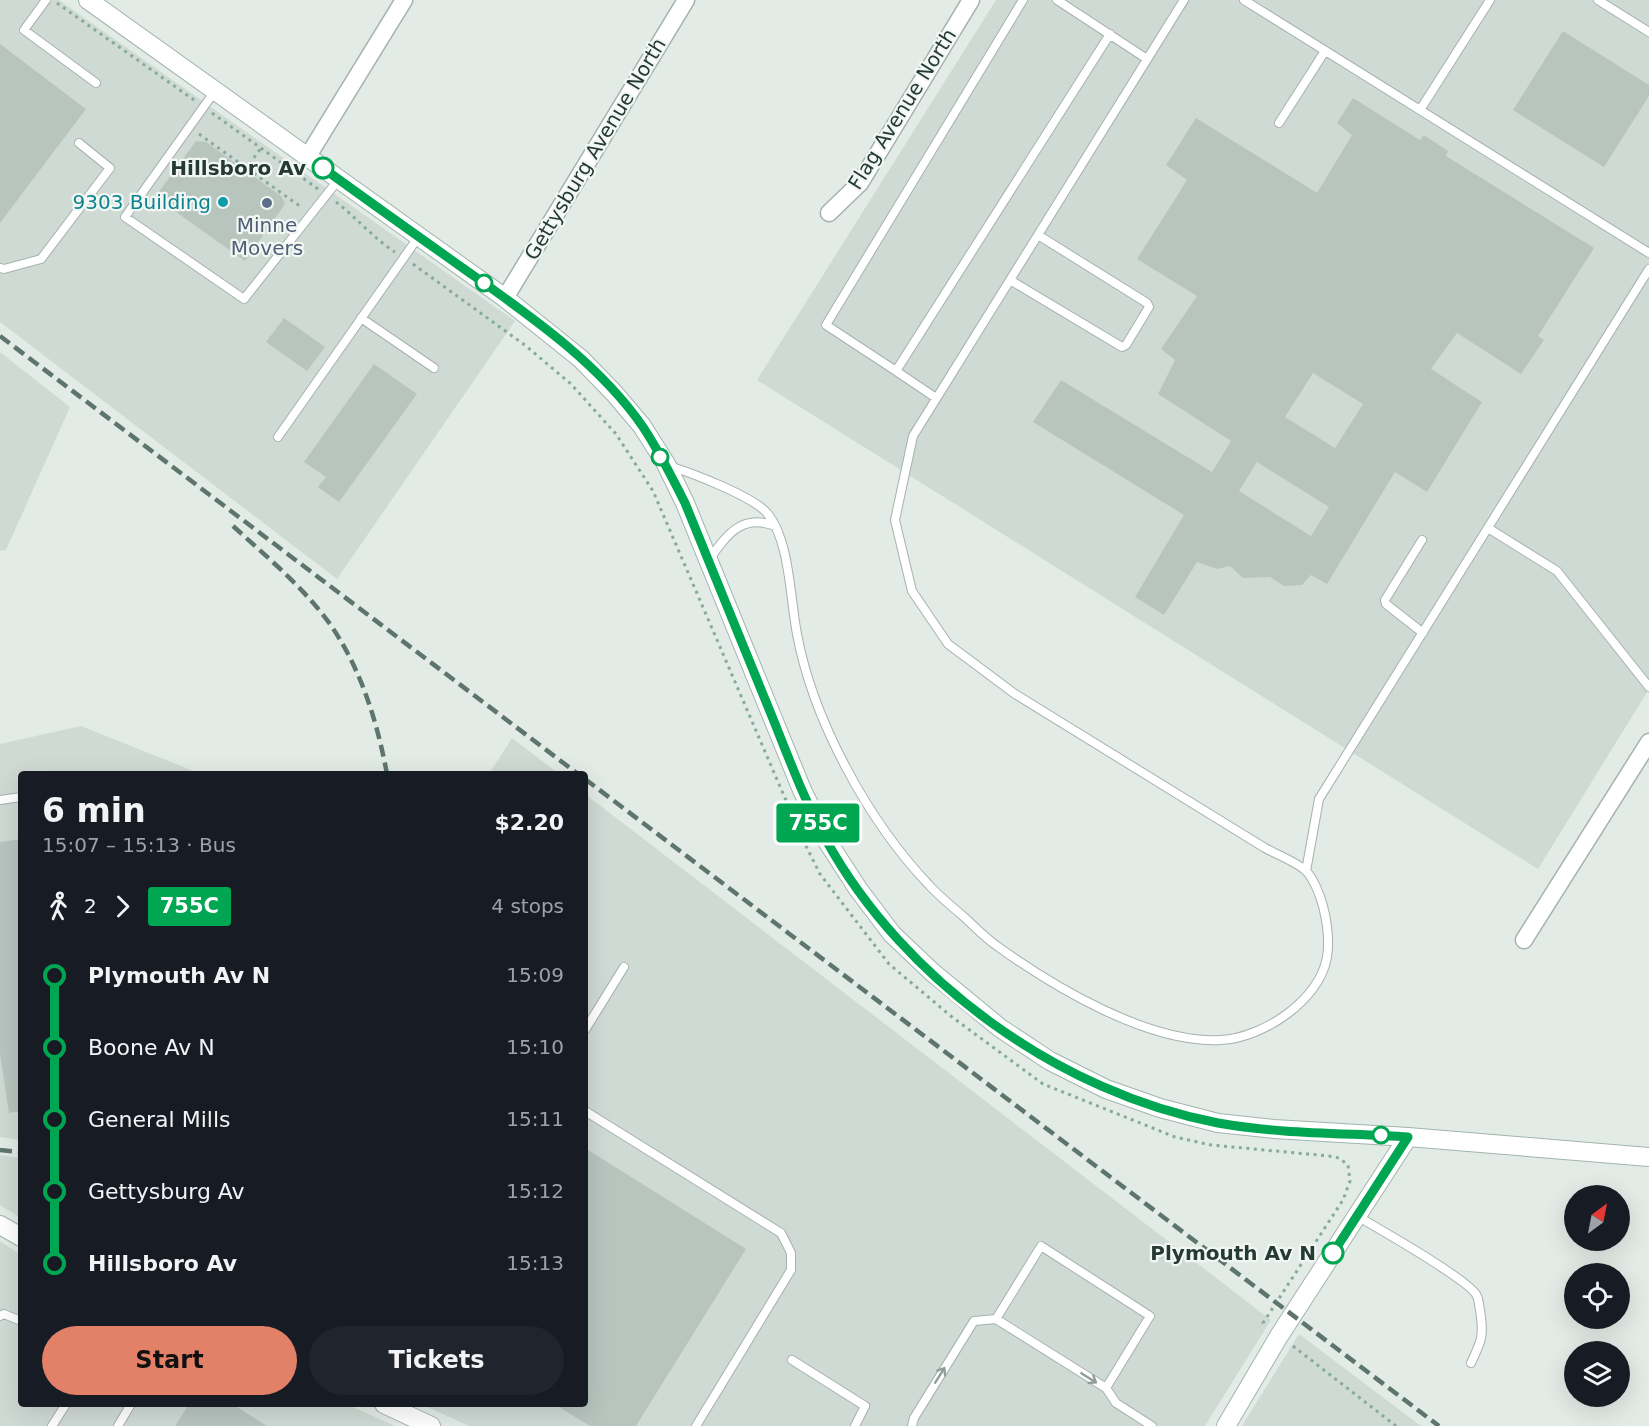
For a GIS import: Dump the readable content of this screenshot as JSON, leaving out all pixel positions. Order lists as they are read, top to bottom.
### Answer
{
  "streets": {
    "street": ["Flag Avenue North", "Gettysburg Avenue North"]
  },
  "places": [
    "Hillsboro Av",
    "9303 Building",
    "Minne Movers",
    "Plymouth Av N"
  ],
  "lines": ["bus line 755C"],
  "north": "top right",
  "page": {
    "on_map": "755C",
    "heading": ["6 min", "15:07 – 15:13 · Bus", "$2.20"],
    "legs": ["2", "755C", "4 stops"],
    "list": [
      {
        "name": "Plymouth Av N",
        "value": "15:09"
      },
      {
        "name": "Boone Av N",
        "value": "15:10"
      },
      {
        "name": "General Mills",
        "value": "15:11"
      },
      {
        "name": "Gettysburg Av",
        "value": "15:12"
      },
      {
        "name": "Hillsboro Av",
        "value": "15:13"
      }
    ],
    "buttons": ["Start", "Tickets"]
  }
}
